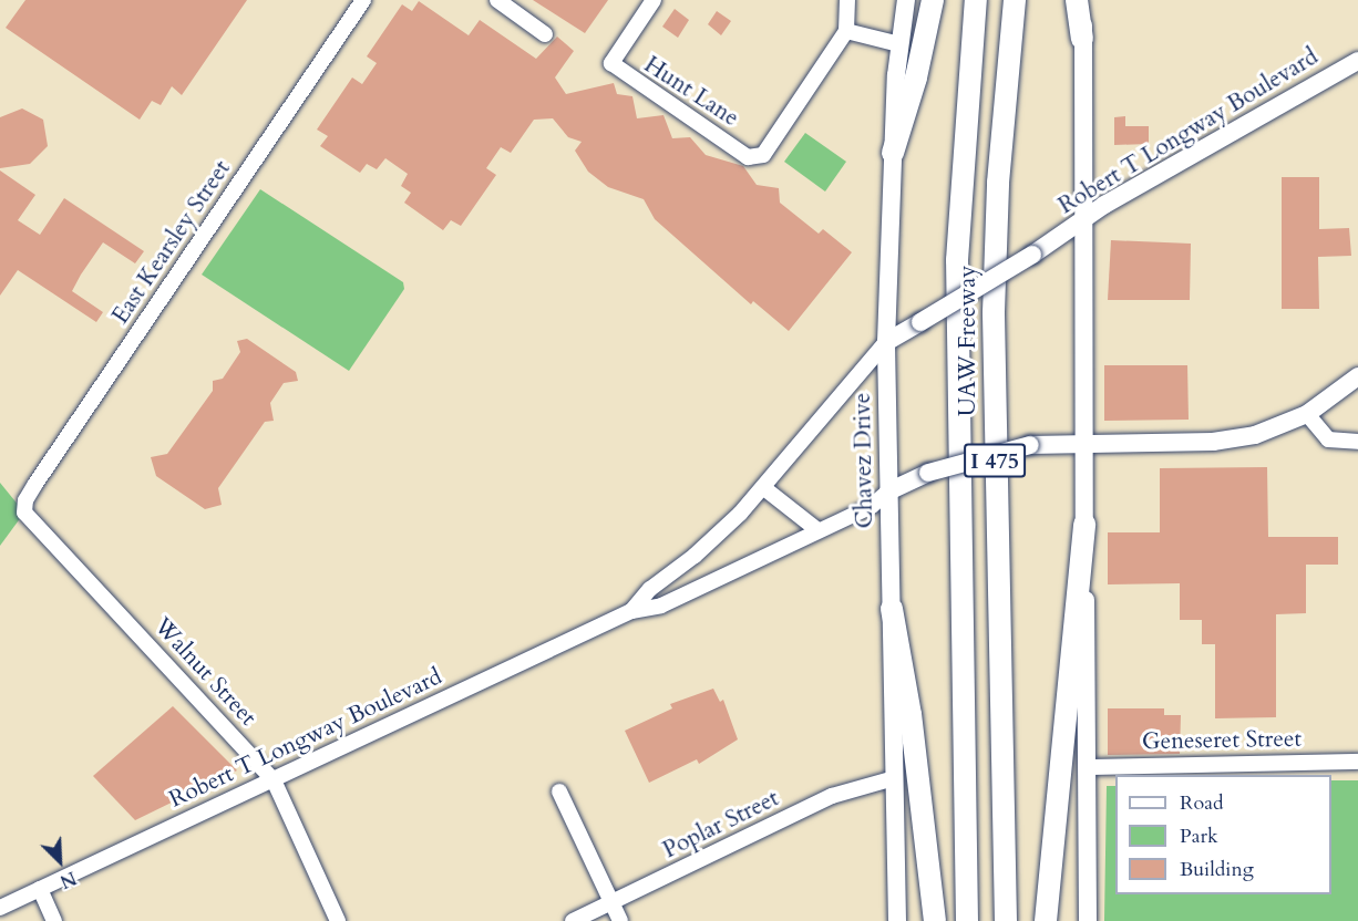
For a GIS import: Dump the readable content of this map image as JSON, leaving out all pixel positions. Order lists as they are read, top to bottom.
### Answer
{
  "streets": {
    "highway": ["UAW Freeway", "I 475"],
    "main road": ["Robert T Longway Boulevard", "Chavez Drive"],
    "street": [
      "Hunt Lane",
      "East Kearsley Street",
      "Walnut Street",
      "Geneseret Street",
      "Poplar Street"
    ]
  },
  "crossings": [
    ["Robert T Longway Boulevard", "Chavez Drive"],
    ["Robert T Longway Boulevard", "Walnut Street"],
    ["East Kearsley Street", "Walnut Street"],
    ["Chavez Drive", "Poplar Street"]
  ],
  "legend": ["Road", "Park", "Building"],
  "north": "bottom right"
}
